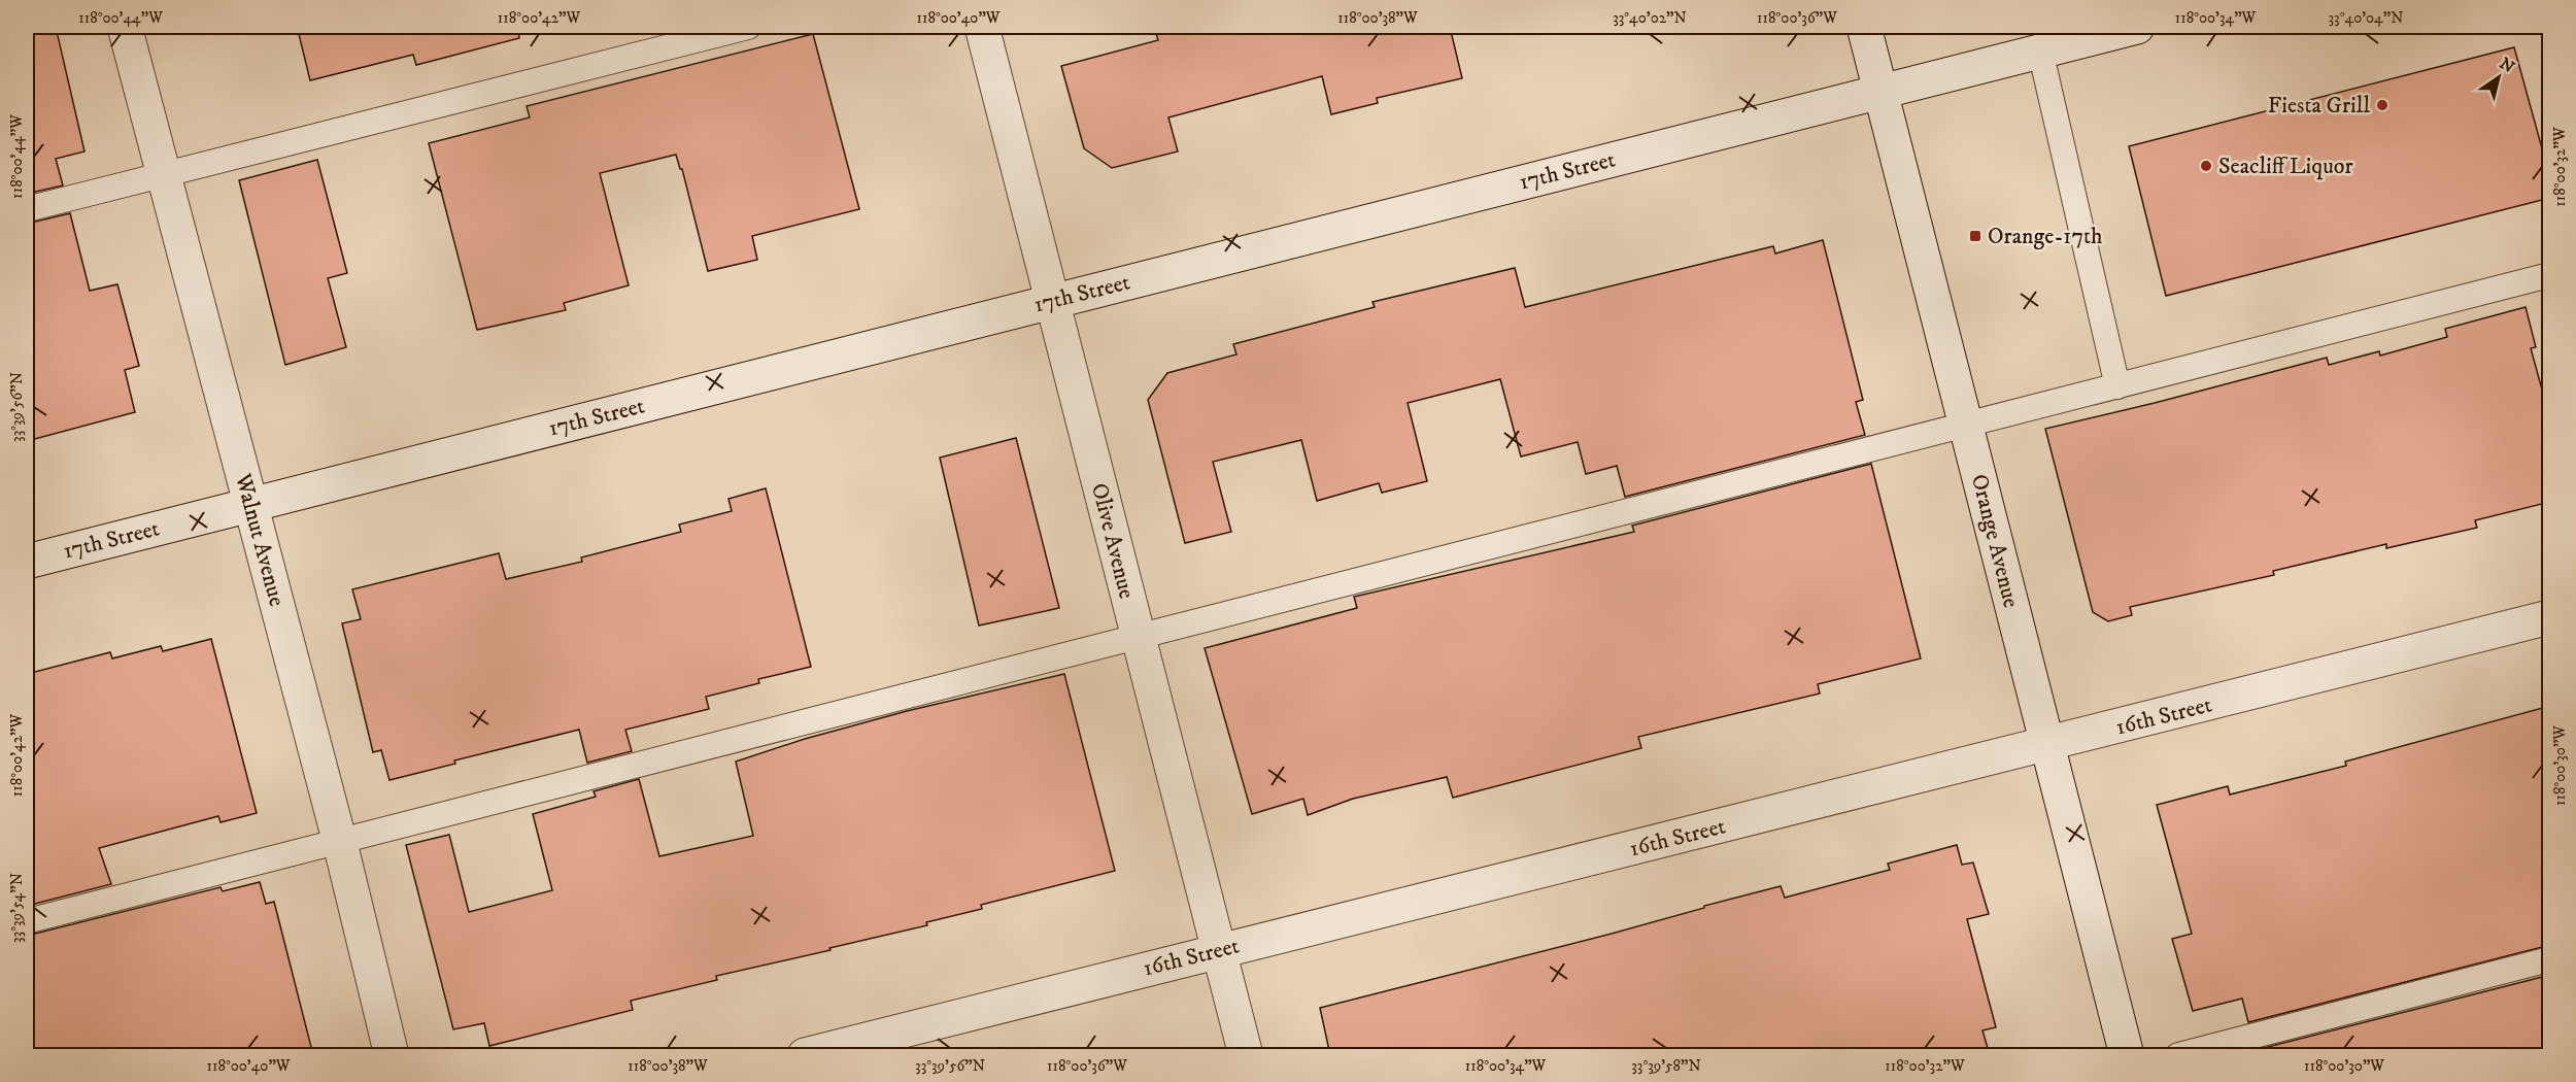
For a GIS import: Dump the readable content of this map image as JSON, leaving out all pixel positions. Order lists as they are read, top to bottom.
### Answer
{
  "streets": {
    "street": [
      "17th Street",
      "Walnut Avenue",
      "Olive Avenue",
      "Orange Avenue",
      "16th Street"
    ]
  },
  "crossings": [
    ["17th Street", "Walnut Avenue"],
    ["17th Street", "Olive Avenue"],
    ["17th Street", "Orange Avenue"],
    ["Olive Avenue", "16th Street"],
    ["Orange Avenue", "16th Street"]
  ],
  "places": {
    "other": ["Fiesta Grill", "Seacliff Liquor"],
    "transit": ["Orange-17th"]
  },
  "north": "top right",
  "coordinates": [
    "118°00'44\"W",
    "118°00'42\"W",
    "118°00'40\"W",
    "118°00'38\"W",
    "33°40'02\"N",
    "118°00'36\"W",
    "118°00'34\"W",
    "33°40'04\"N",
    "118°00'32\"W",
    "33°39'56\"N",
    "118°00'30\"W",
    "33°39'54\"N",
    "33°39'58\"N"
  ]
}
